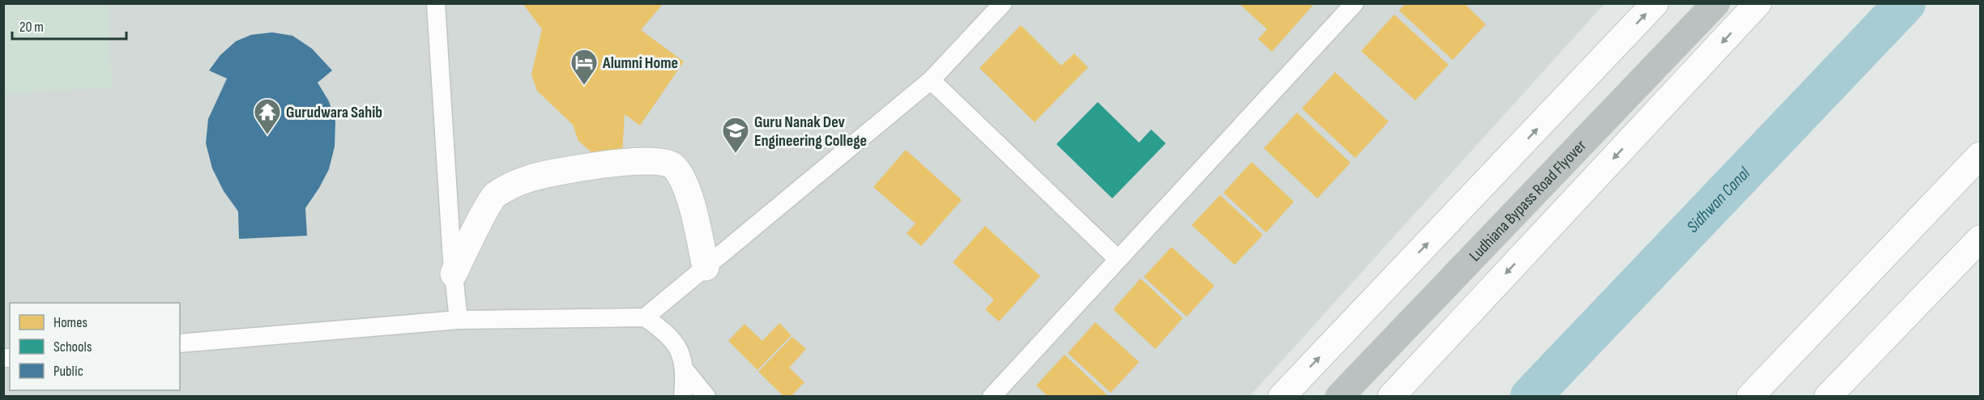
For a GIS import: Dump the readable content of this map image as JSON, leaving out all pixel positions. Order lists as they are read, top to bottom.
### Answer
{
  "streets": {
    "highway": ["Ludhiana Bypass Road Flyover"]
  },
  "water": ["Sidhwan Canal"],
  "places": {
    "hotel": ["Alumni Home"],
    "temple": ["Gurudwara Sahib"],
    "school or university": ["Guru Nanak Dev Engineering College"]
  },
  "legend": ["Homes", "Schools", "Public"],
  "scale_bar": "20 m"
}
